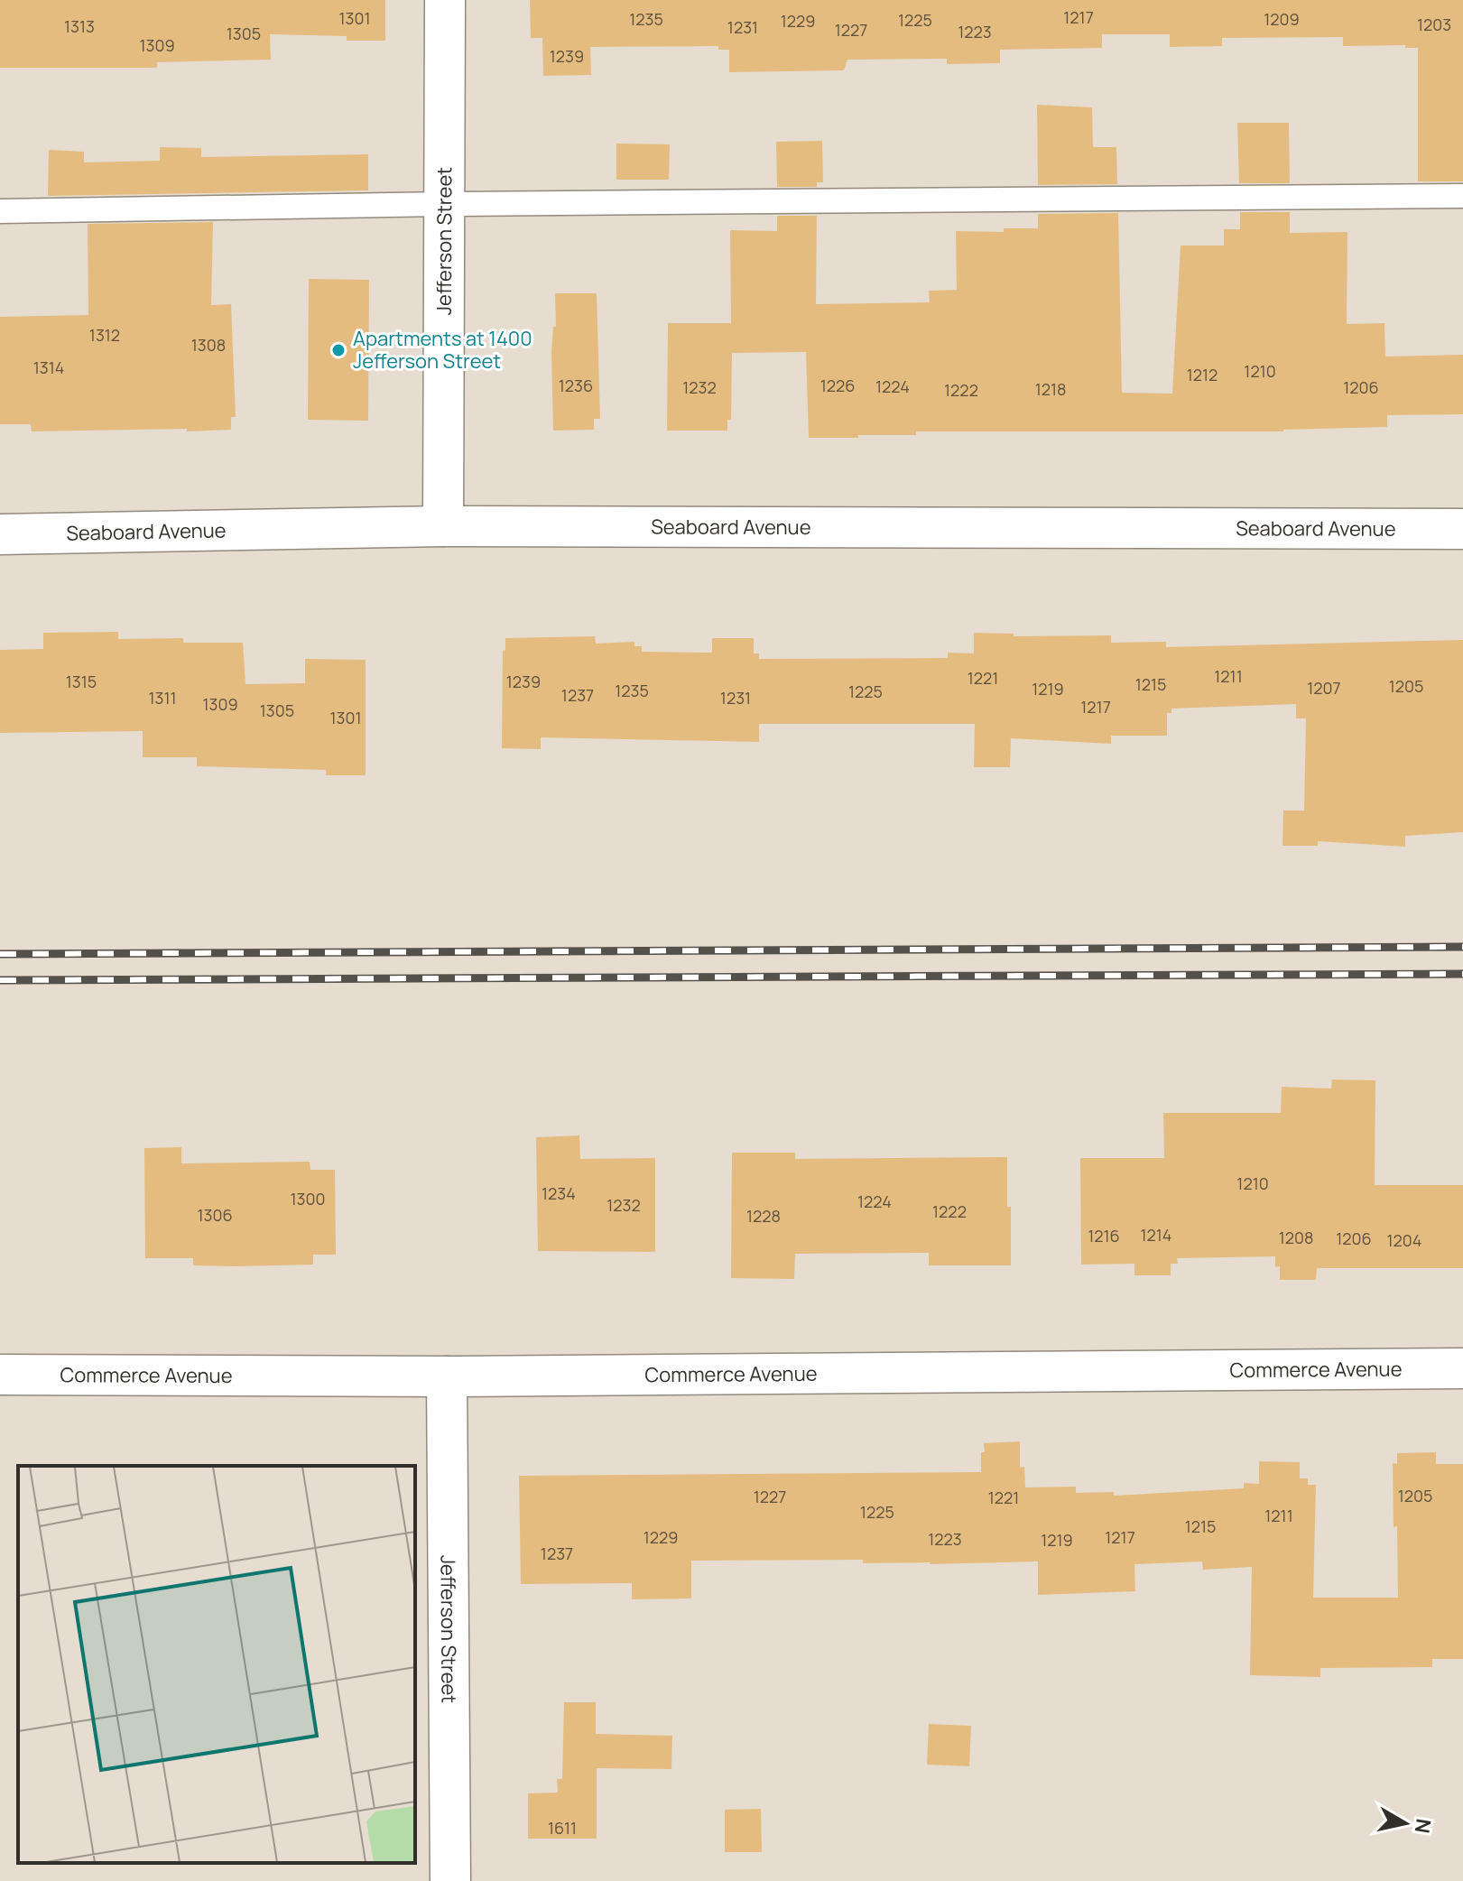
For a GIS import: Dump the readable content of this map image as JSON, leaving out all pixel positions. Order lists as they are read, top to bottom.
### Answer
{
  "streets": {
    "street": ["Jefferson Street", "Seaboard Avenue", "Commerce Avenue"]
  },
  "crossings": [
    ["Jefferson Street", "Seaboard Avenue"],
    ["Jefferson Street", "Commerce Avenue"]
  ],
  "places": ["Apartments at 1400 Jefferson Street"],
  "house_numbers": [
    "1217",
    "1301",
    "1235",
    "1209",
    "1225",
    "1229",
    "1203",
    "1313",
    "1231",
    "1227",
    "1223",
    "1305",
    "1309",
    "1239",
    "1312",
    "1308",
    "1314",
    "1210",
    "1212",
    "1236",
    "1226",
    "1224",
    "1232",
    "1206",
    "1218",
    "1222",
    "1211",
    "1221",
    "1315",
    "1239",
    "1215",
    "1205",
    "1207",
    "1219",
    "1235",
    "1225",
    "1237",
    "1311",
    "1231",
    "1309",
    "1217",
    "1305",
    "1301",
    "1210",
    "1234",
    "1300",
    "1224",
    "1232",
    "1222",
    "1306",
    "1228",
    "1214",
    "1216",
    "1208",
    "1206",
    "1204",
    "1205",
    "1227",
    "1221",
    "1225",
    "1211",
    "1215",
    "1229",
    "1217",
    "1223",
    "1219",
    "1237",
    "1611"
  ],
  "north": "right"
}
